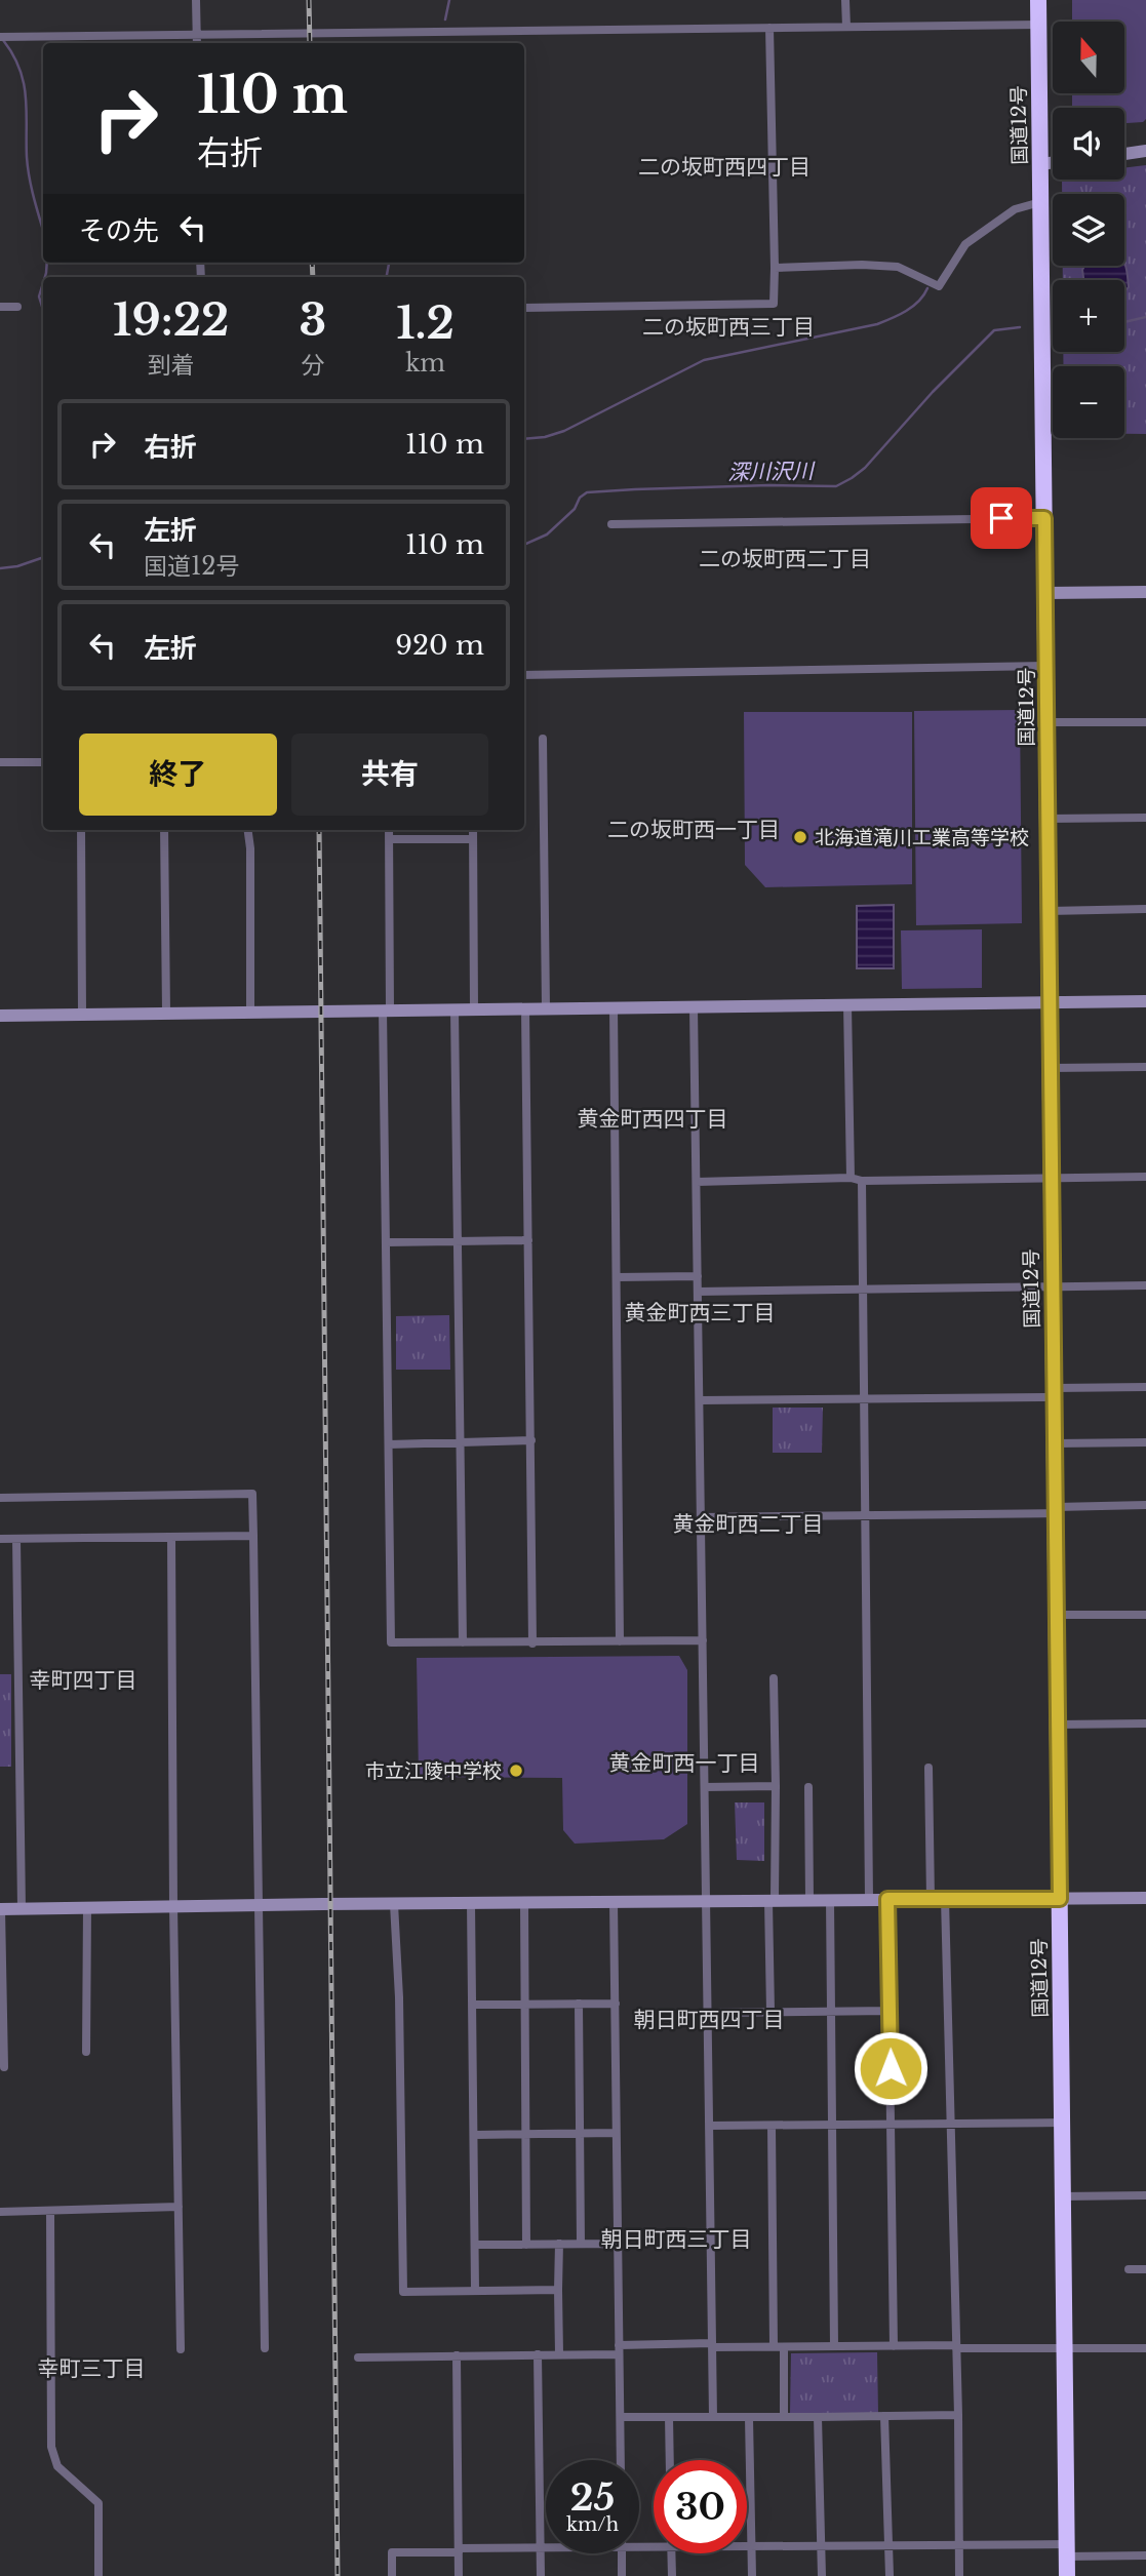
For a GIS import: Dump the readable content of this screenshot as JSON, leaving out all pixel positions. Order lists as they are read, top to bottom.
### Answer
{
  "streets": {
    "highway": ["国道12号"]
  },
  "districts": [
    "二の坂町西四丁目",
    "二の坂町西三丁目",
    "二の坂町西二丁目",
    "二の坂町西一丁目",
    "黄金町西四丁目",
    "黄金町西三丁目",
    "黄金町西二丁目",
    "幸町四丁目",
    "黄金町西一丁目",
    "朝日町西四丁目",
    "朝日町西三丁目",
    "幸町三丁目"
  ],
  "water": ["深川沢川"],
  "places": ["北海道滝川工業高等学校", "市立江陵中学校"],
  "north": "top",
  "page": {
    "map_buttons": ["+", "−"],
    "turn": ["110 m", "右折"],
    "then": "その先",
    "eta": [
      "19:22",
      "到着",
      "3",
      "分",
      "1.2",
      "km"
    ],
    "list": [
      {
        "name": "右折",
        "value": "110 m"
      },
      {
        "name": "左折",
        "note": "国道12号",
        "value": "110 m"
      },
      {
        "name": "左折",
        "value": "920 m"
      }
    ],
    "buttons": ["終了", "共有"],
    "speed": "25 km/h",
    "limit": "30"
  }
}
